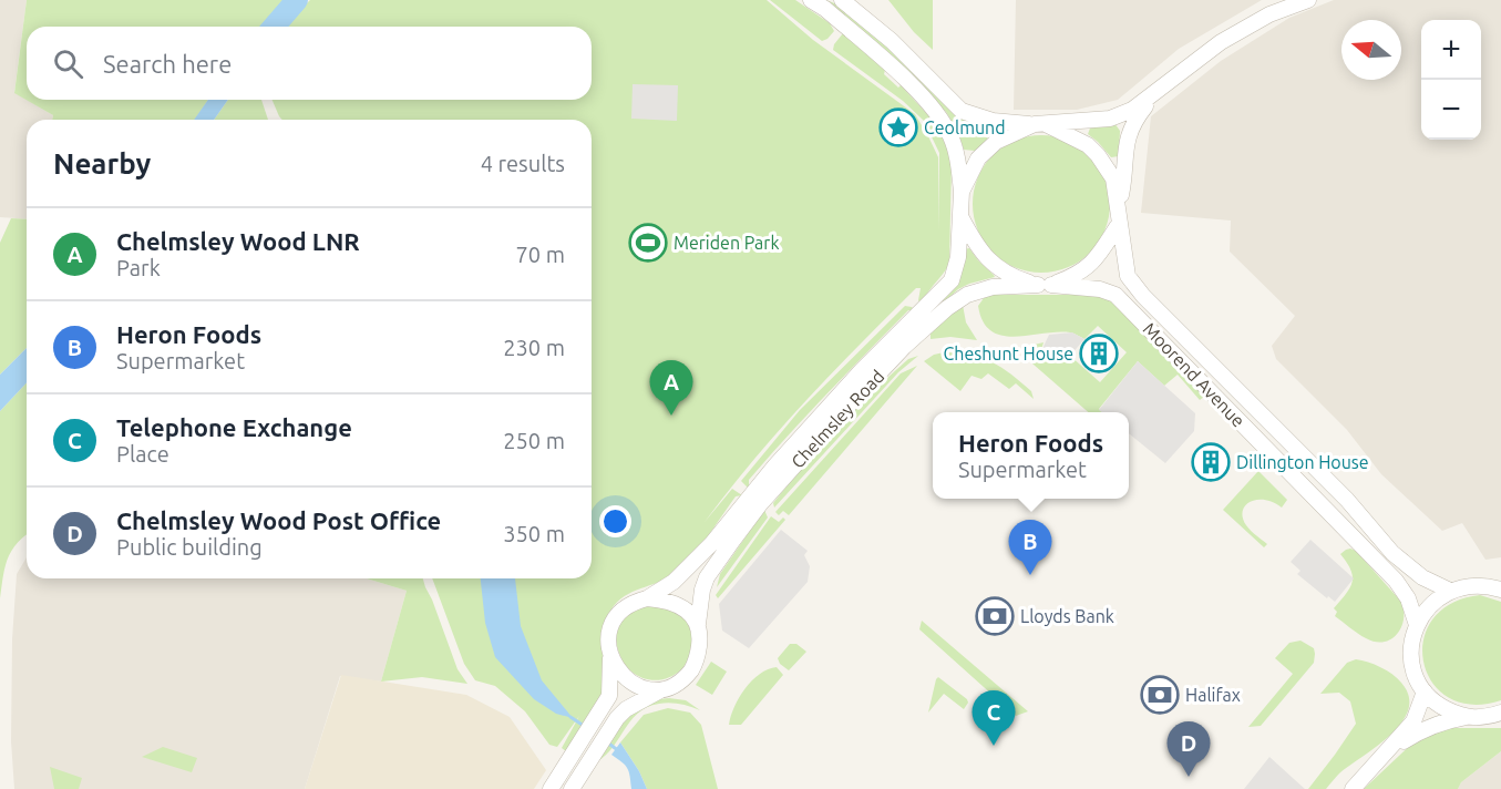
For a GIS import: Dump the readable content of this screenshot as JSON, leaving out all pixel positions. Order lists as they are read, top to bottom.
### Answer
{
  "streets": {
    "street": ["Moorend Avenue", "Chelmsley Road"]
  },
  "crossings": [
    ["Moorend Avenue", "Chelmsley Road"]
  ],
  "places": {
    "place": ["Ceolmund"],
    "sports": ["Meriden Park"],
    "building": ["Cheshunt House", "Dillington House"],
    "bank": ["Lloyds Bank", "Halifax"]
  },
  "north": "left",
  "page": {
    "map_buttons": ["+", "−"],
    "search": "Search here",
    "heading": ["Nearby", "4 results"],
    "list": [
      {
        "mark": "A",
        "name": "Chelmsley Wood LNR",
        "note": "Park",
        "value": "70 m"
      },
      {
        "mark": "B",
        "name": "Heron Foods",
        "note": "Supermarket",
        "value": "230 m"
      },
      {
        "mark": "C",
        "name": "Telephone Exchange",
        "note": "Place",
        "value": "250 m"
      },
      {
        "mark": "D",
        "name": "Chelmsley Wood Post Office",
        "note": "Public building",
        "value": "350 m"
      }
    ],
    "pins": [
      "A",
      "B",
      "C",
      "D"
    ],
    "popup": ["Heron Foods", "Supermarket"]
  }
}
